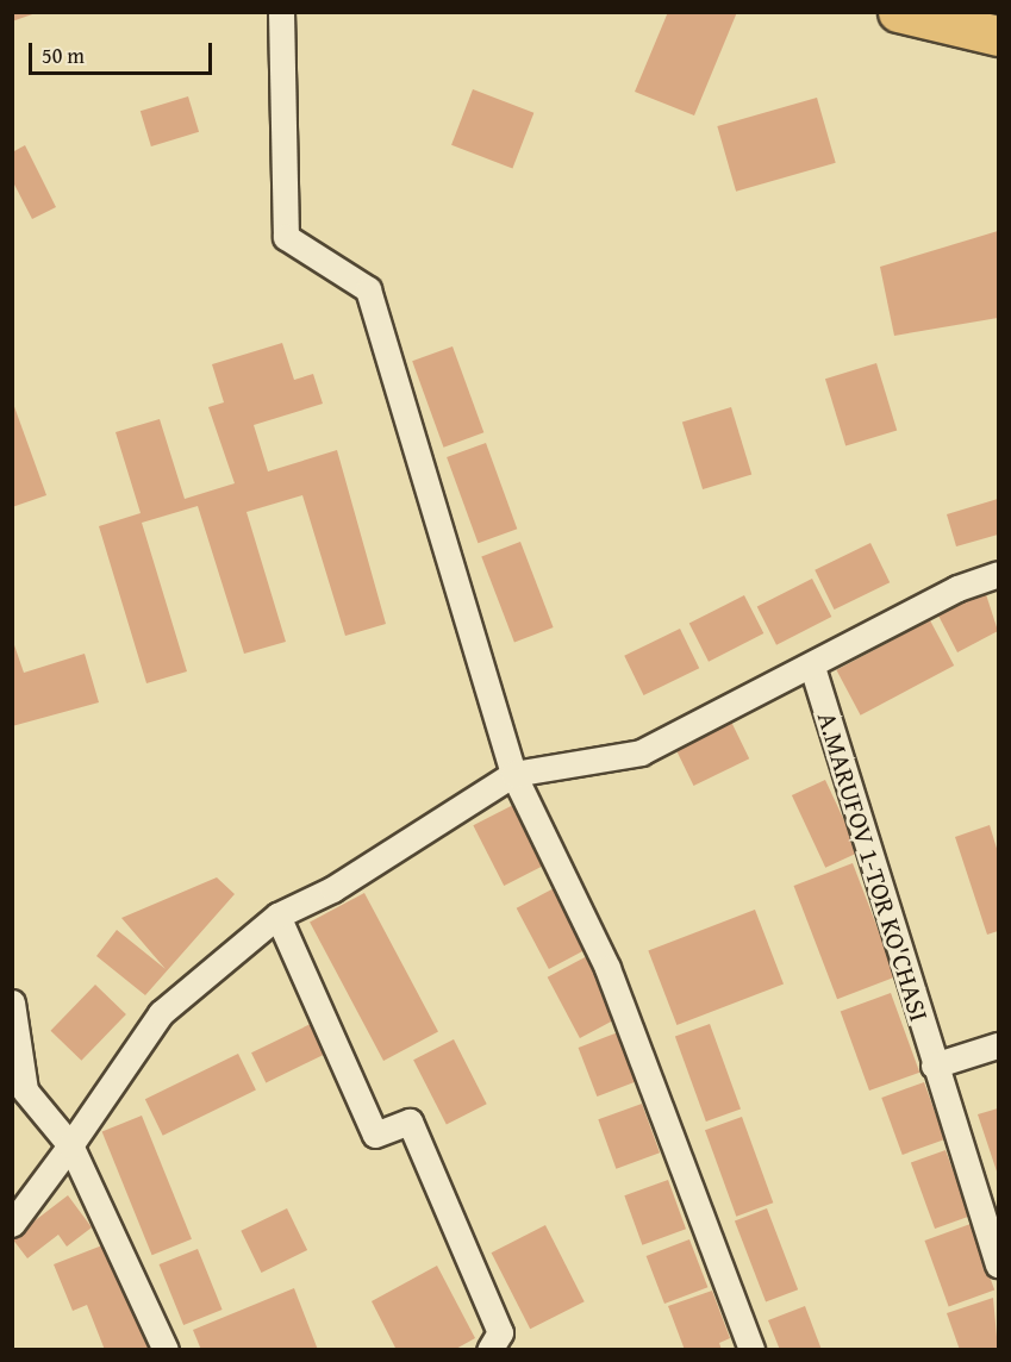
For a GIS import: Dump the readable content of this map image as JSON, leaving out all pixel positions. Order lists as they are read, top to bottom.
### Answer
{
  "streets": {
    "street": ["A.MARUFOV 1-TOR KO'CHASI"]
  },
  "scale_bar": "50 m"
}
